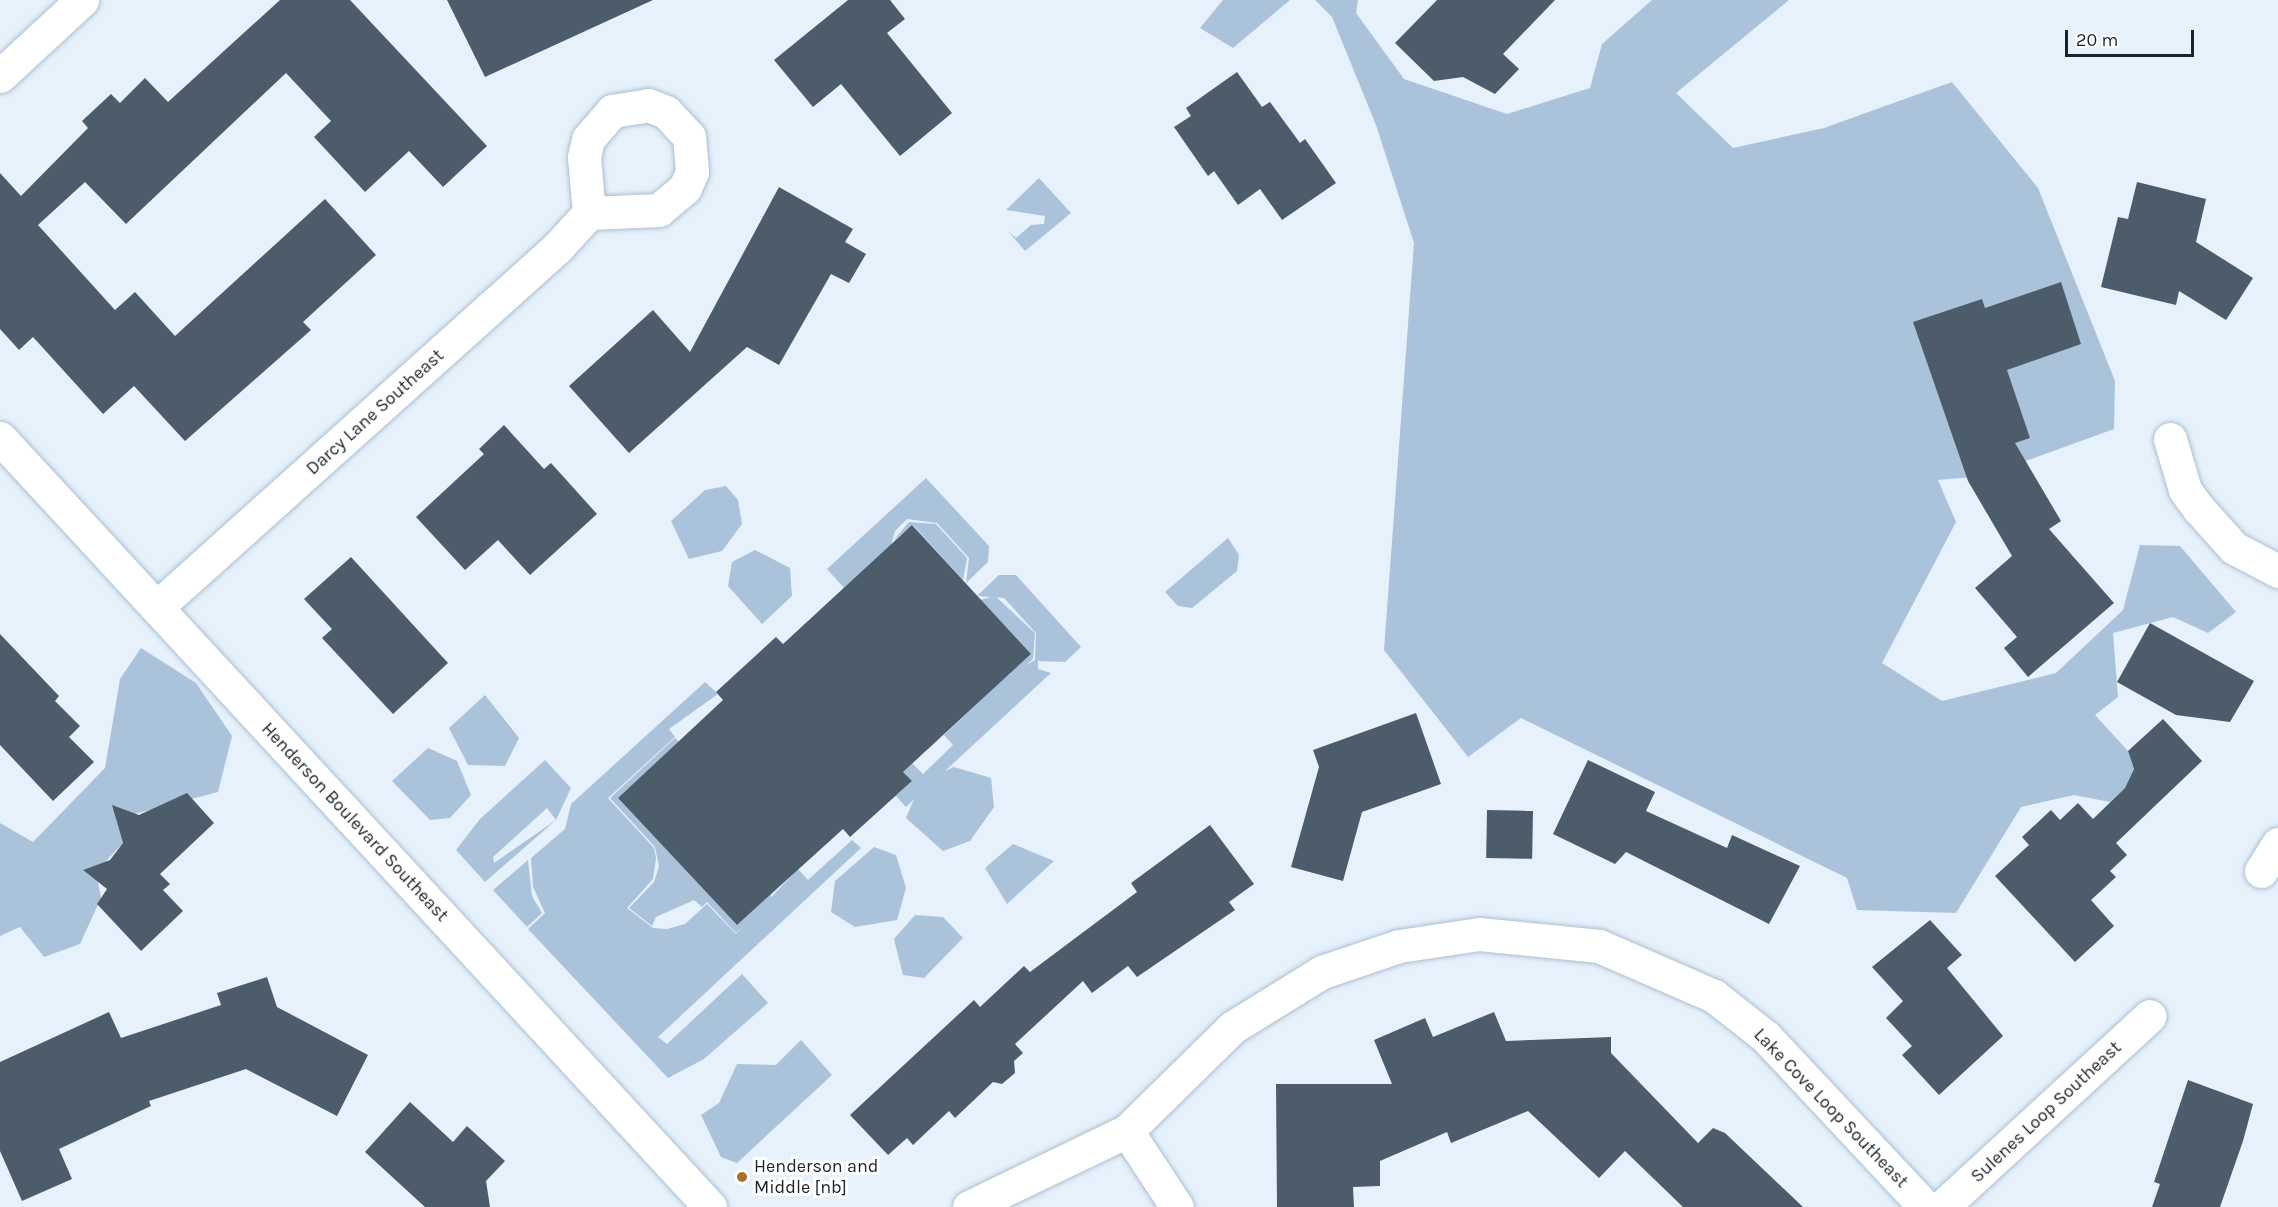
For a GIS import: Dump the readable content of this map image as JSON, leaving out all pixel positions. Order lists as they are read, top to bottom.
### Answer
{
  "streets": {
    "street": [
      "Darcy Lane Southeast",
      "Henderson Boulevard Southeast",
      "Lake Cove Loop Southeast",
      "Sulenes Loop Southeast"
    ]
  },
  "crossings": [
    ["Darcy Lane Southeast", "Henderson Boulevard Southeast"]
  ],
  "places": ["Henderson and Middle [nb]"],
  "scale_bar": "20 m"
}
